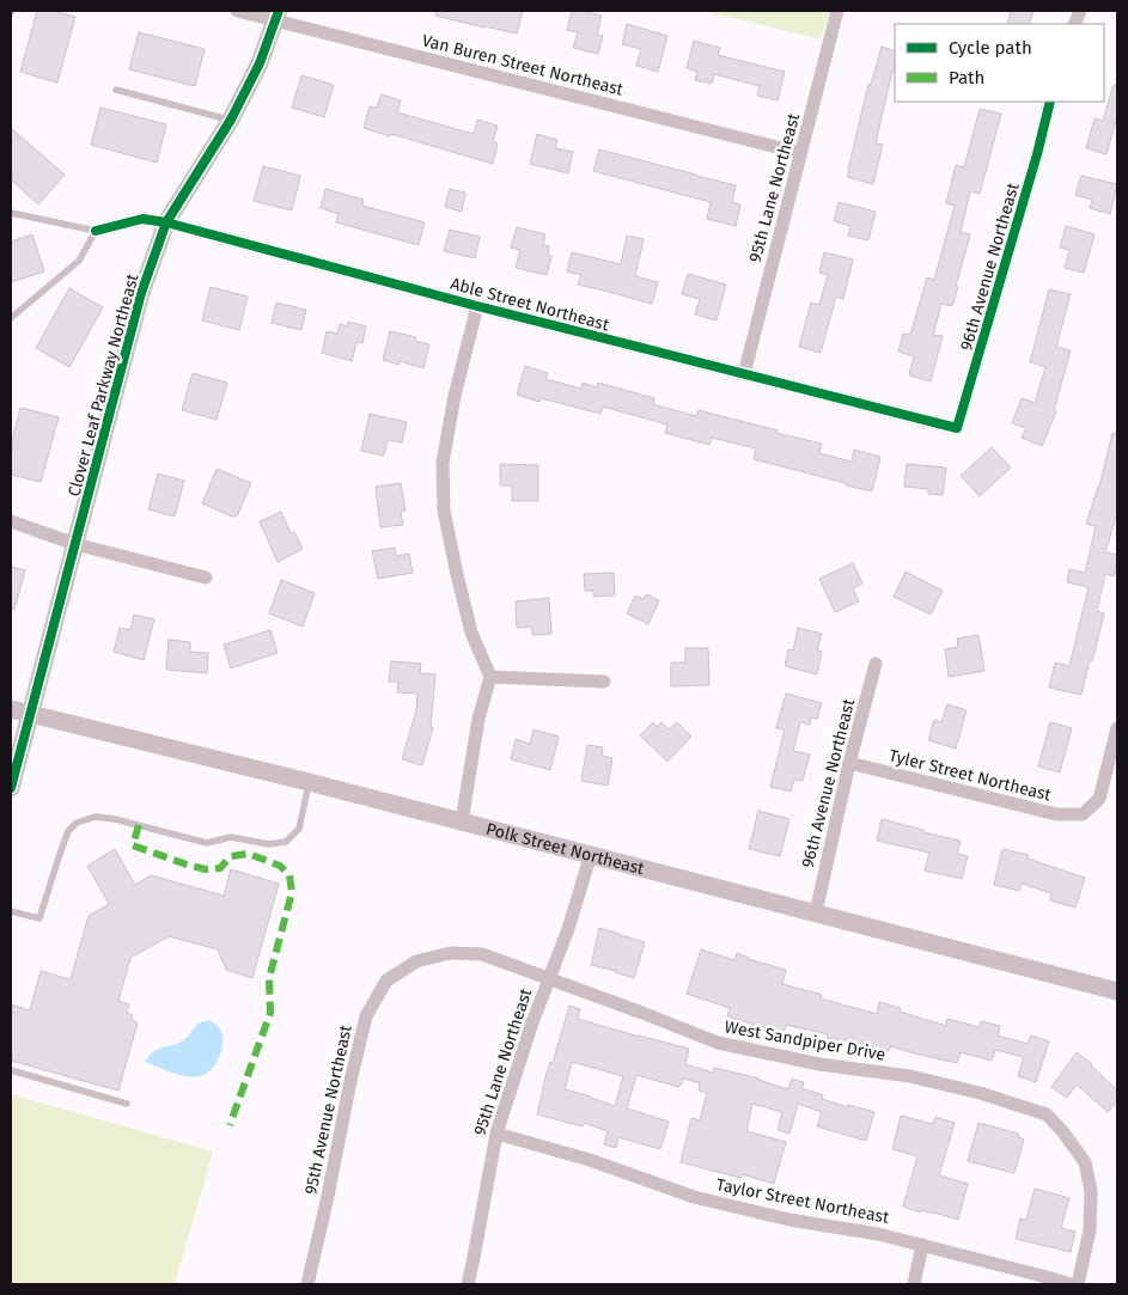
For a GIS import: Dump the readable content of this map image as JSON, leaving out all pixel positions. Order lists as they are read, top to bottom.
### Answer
{
  "streets": {
    "street": [
      "Van Buren Street Northeast",
      "95th Lane Northeast",
      "96th Avenue Northeast",
      "Able Street Northeast",
      "Clover Leaf Parkway Northeast",
      "Tyler Street Northeast",
      "Polk Street Northeast",
      "West Sandpiper Drive",
      "95th Avenue Northeast",
      "Taylor Street Northeast"
    ]
  },
  "crossings": [
    ["Van Buren Street Northeast", "95th Lane Northeast"],
    ["Van Buren Street Northeast", "Clover Leaf Parkway Northeast"],
    ["95th Lane Northeast", "Able Street Northeast"],
    ["95th Lane Northeast", "Polk Street Northeast"],
    ["95th Lane Northeast", "West Sandpiper Drive"],
    ["95th Lane Northeast", "Taylor Street Northeast"],
    ["96th Avenue Northeast", "Able Street Northeast"],
    ["96th Avenue Northeast", "Tyler Street Northeast"],
    ["96th Avenue Northeast", "Polk Street Northeast"],
    ["Able Street Northeast", "Clover Leaf Parkway Northeast"],
    ["Clover Leaf Parkway Northeast", "Polk Street Northeast"],
    ["West Sandpiper Drive", "95th Avenue Northeast"]
  ],
  "legend": ["Cycle path", "Path"]
}
